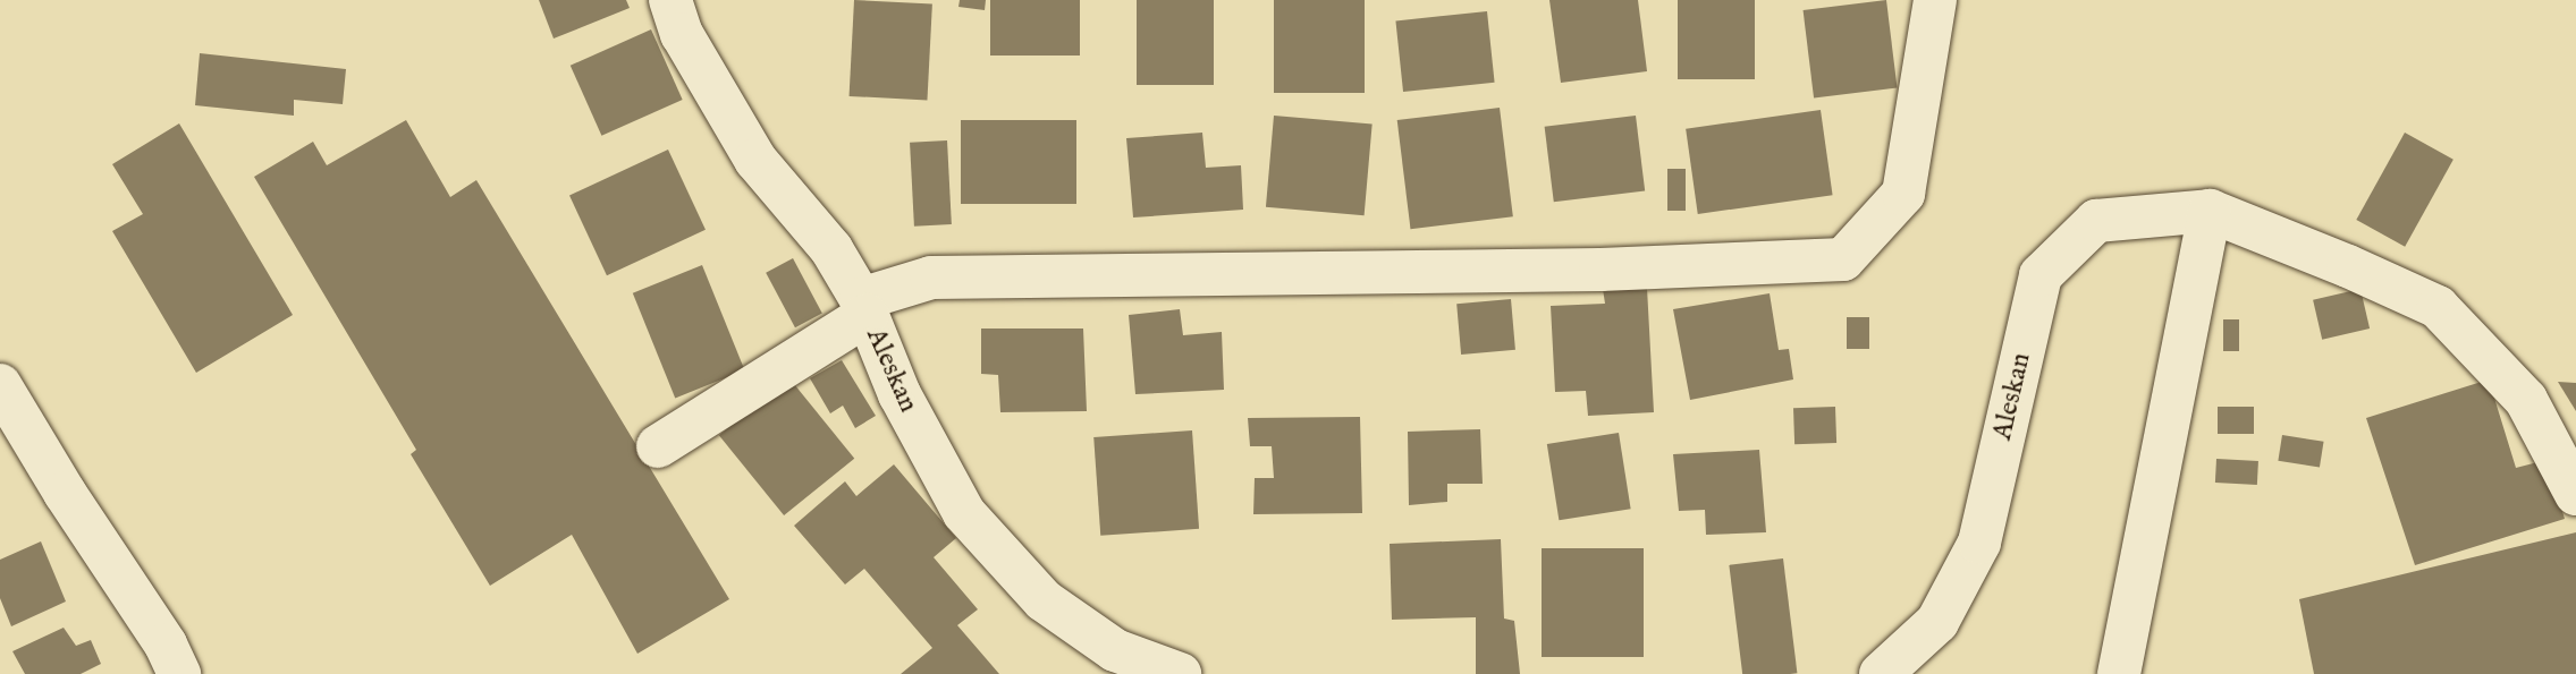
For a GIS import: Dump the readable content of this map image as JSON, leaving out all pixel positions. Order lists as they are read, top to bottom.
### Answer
{
  "streets": {
    "street": ["Aleskan"]
  }
}
